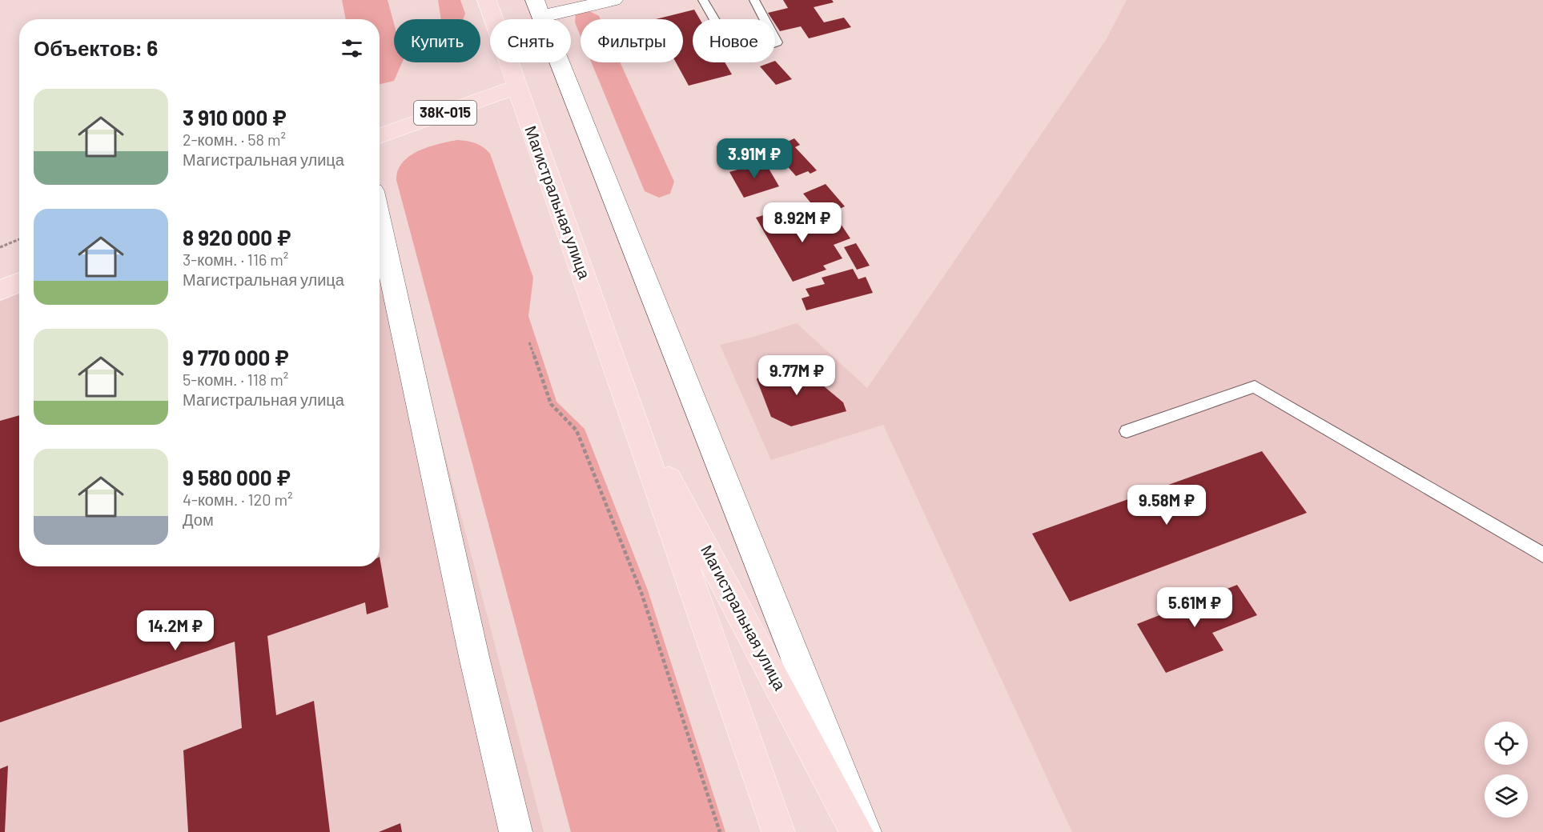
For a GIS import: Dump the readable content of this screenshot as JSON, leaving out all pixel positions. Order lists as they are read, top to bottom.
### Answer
{
  "streets": {
    "main road": ["38К-015", "Магистральная улица"]
  },
  "crossings": [
    ["38К-015", "Магистральная улица"]
  ],
  "page": {
    "chip": [
      "Купить",
      "Снять",
      "Фильтры",
      "Новое"
    ],
    "heading": "Объектов: 6",
    "list": [
      {
        "name": "3 910 000 ₽",
        "note": "2-комн. · 58 m² · Магистральная улица"
      },
      {
        "name": "8 920 000 ₽",
        "note": "3-комн. · 116 m² · Магистральная улица"
      },
      {
        "name": "9 770 000 ₽",
        "note": "5-комн. · 118 m² · Магистральная улица"
      },
      {
        "name": "9 580 000 ₽",
        "note": "4-комн. · 120 m² · Дом"
      }
    ],
    "price": [
      "3.91M ₽",
      "8.92M ₽",
      "9.77M ₽",
      "9.58M ₽",
      "5.61M ₽",
      "14.2M ₽"
    ]
  }
}
